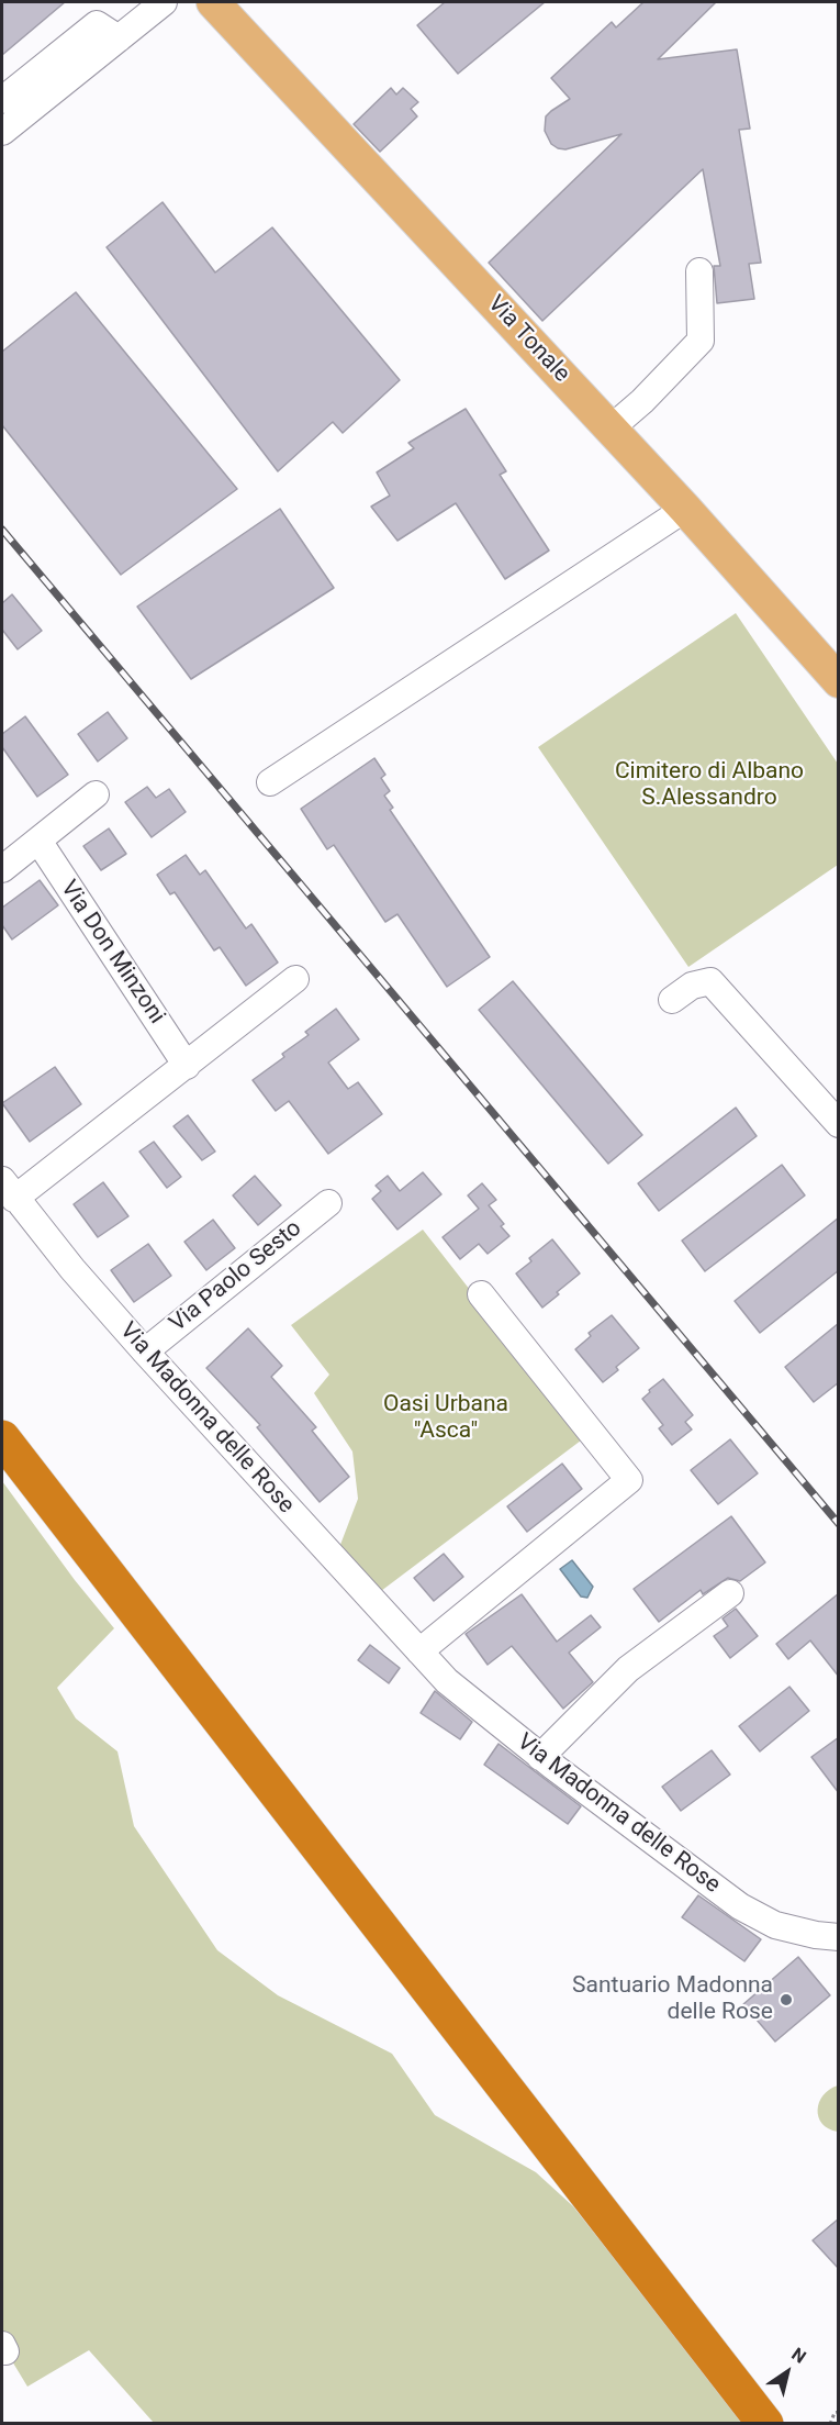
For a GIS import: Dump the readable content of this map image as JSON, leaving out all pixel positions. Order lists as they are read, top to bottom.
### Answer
{
  "streets": {
    "main road": ["Via Tonale"],
    "street": ["Via Don Minzoni", "Via Paolo Sesto", "Via Madonna delle Rose"]
  },
  "crossings": [
    ["Via Paolo Sesto", "Via Madonna delle Rose"]
  ],
  "parks": ["Cimitero di Albano S.Alessandro", "Oasi Urbana \"Asca\""],
  "places": ["Santuario Madonna delle Rose"],
  "north": "top right"
}
